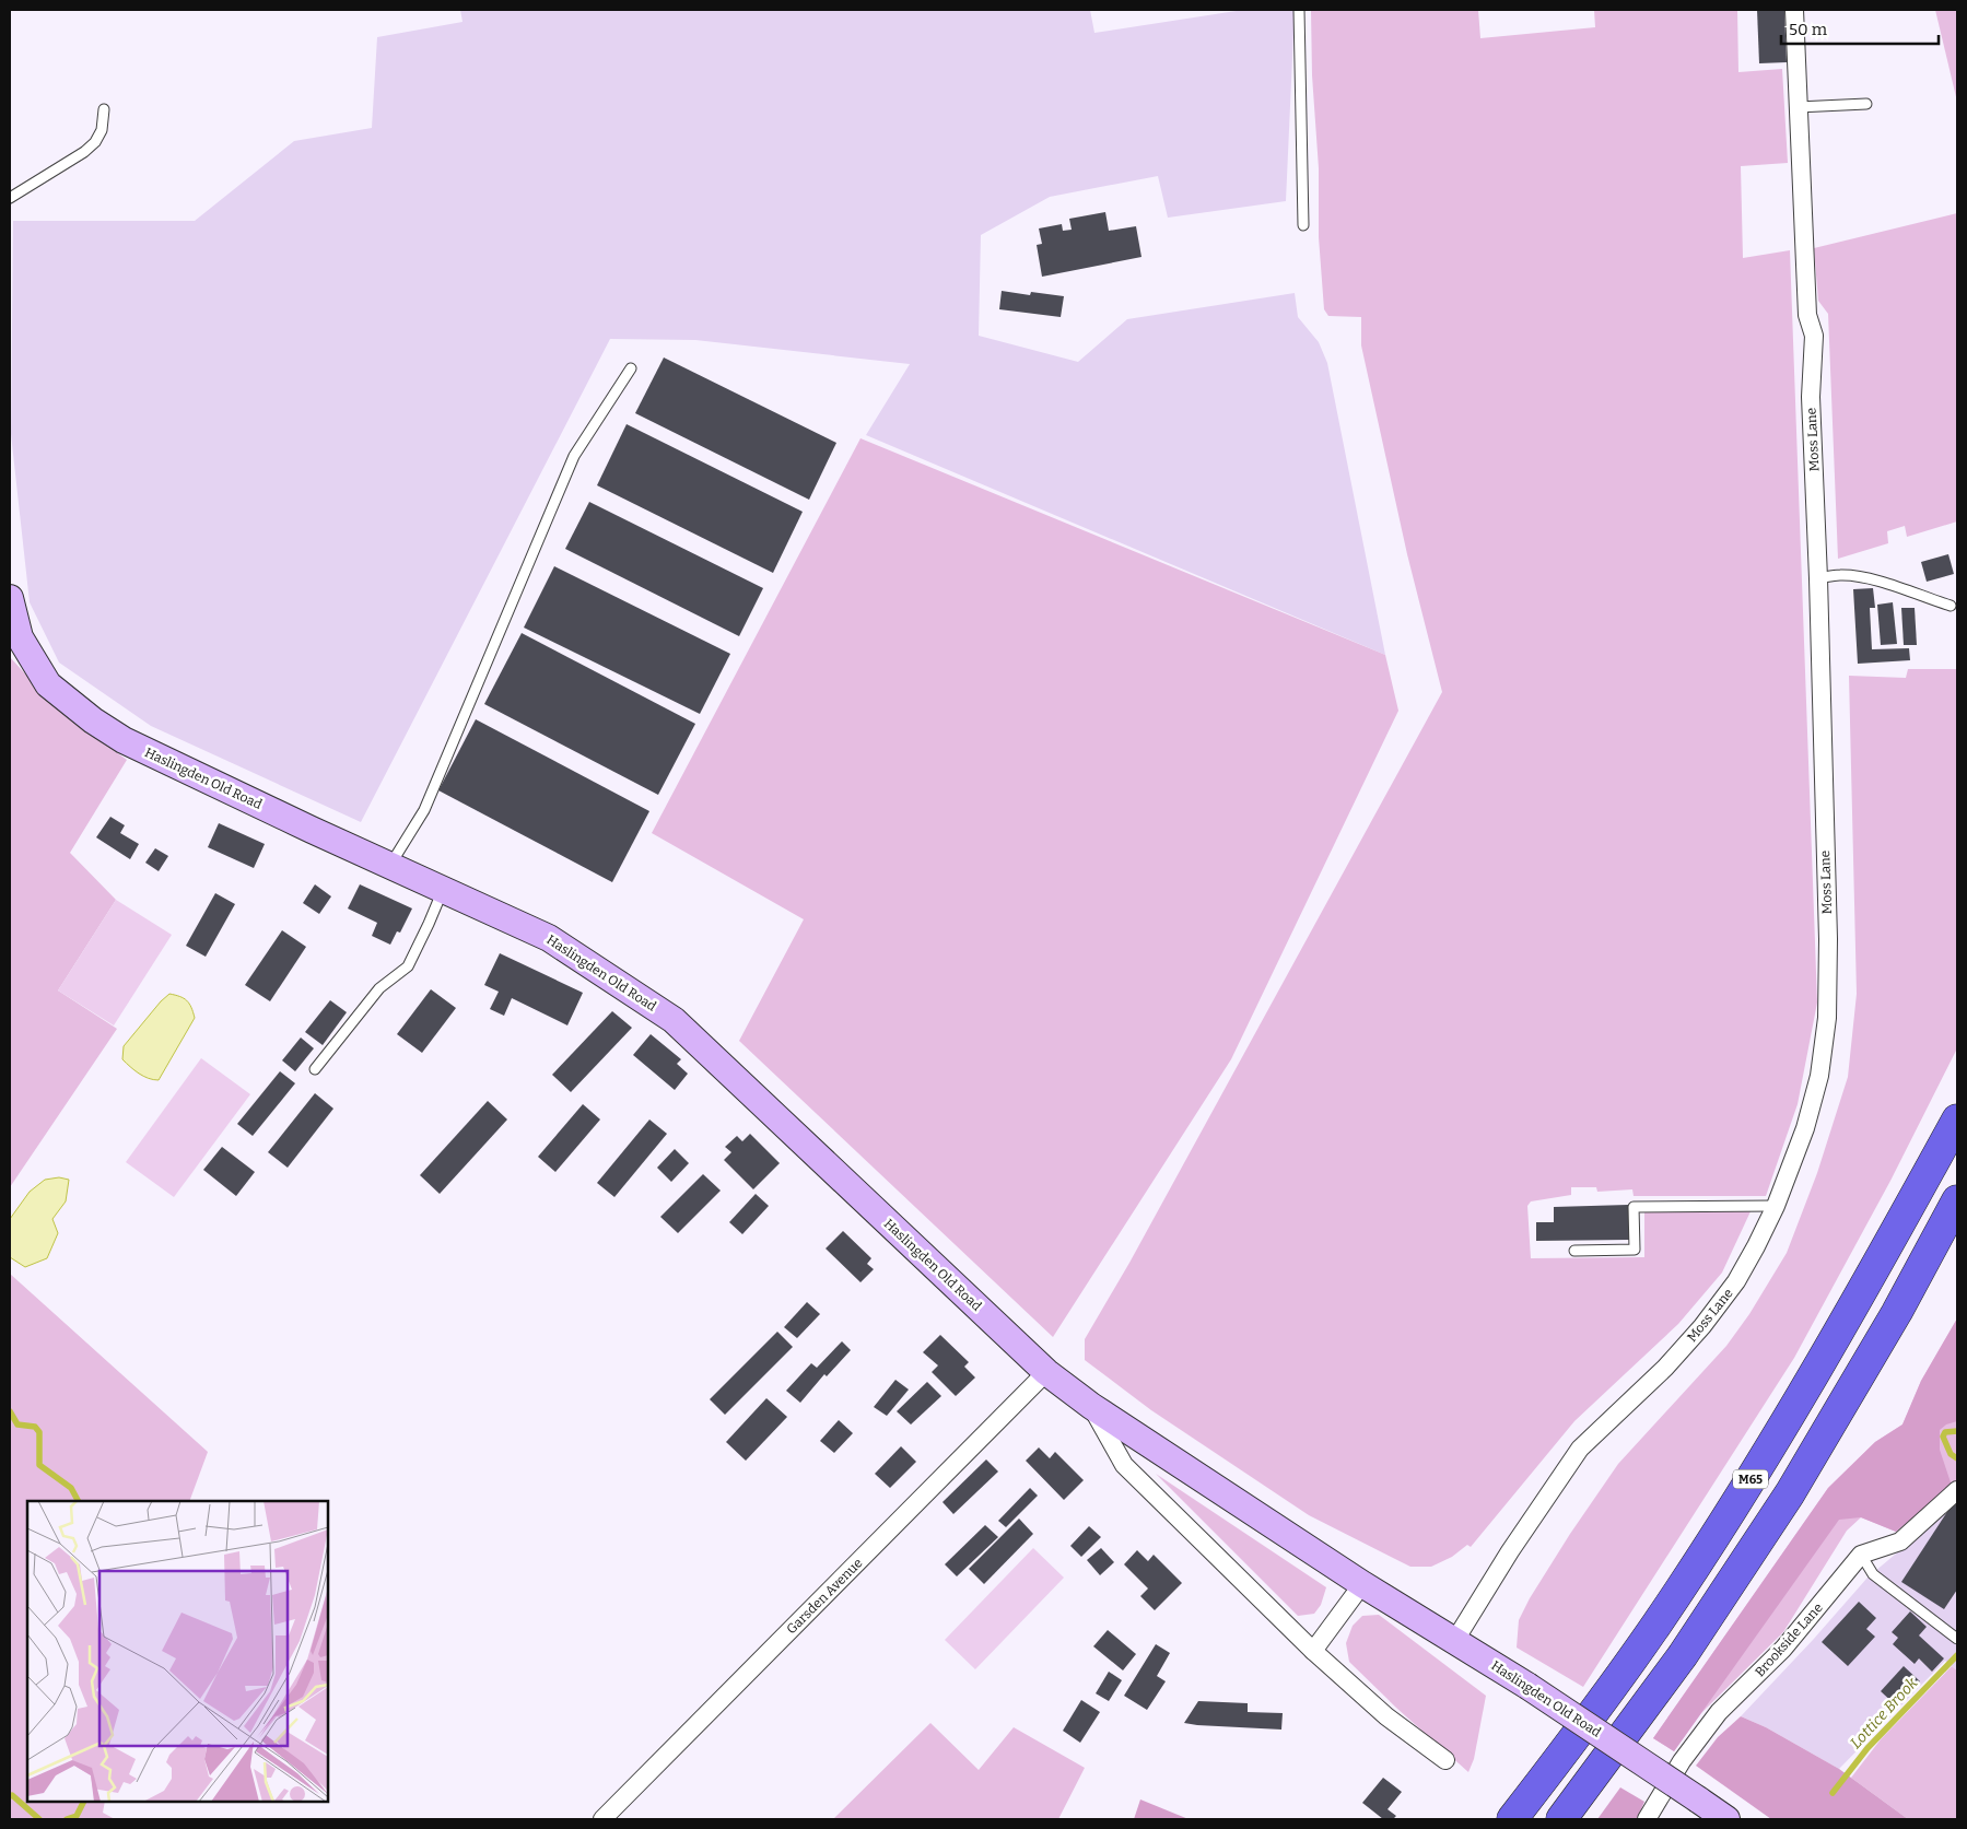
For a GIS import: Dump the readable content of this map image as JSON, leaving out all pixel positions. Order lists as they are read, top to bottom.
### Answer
{
  "streets": {
    "highway": ["M65"],
    "main road": ["Haslingden Old Road"],
    "street": ["Moss Lane", "Garsden Avenue", "Brookside Lane"]
  },
  "crossings": [
    ["Moss Lane", "Haslingden Old Road"],
    ["Haslingden Old Road", "Garsden Avenue"]
  ],
  "water": ["Lottice Brook"],
  "scale_bar": "50 m"
}
